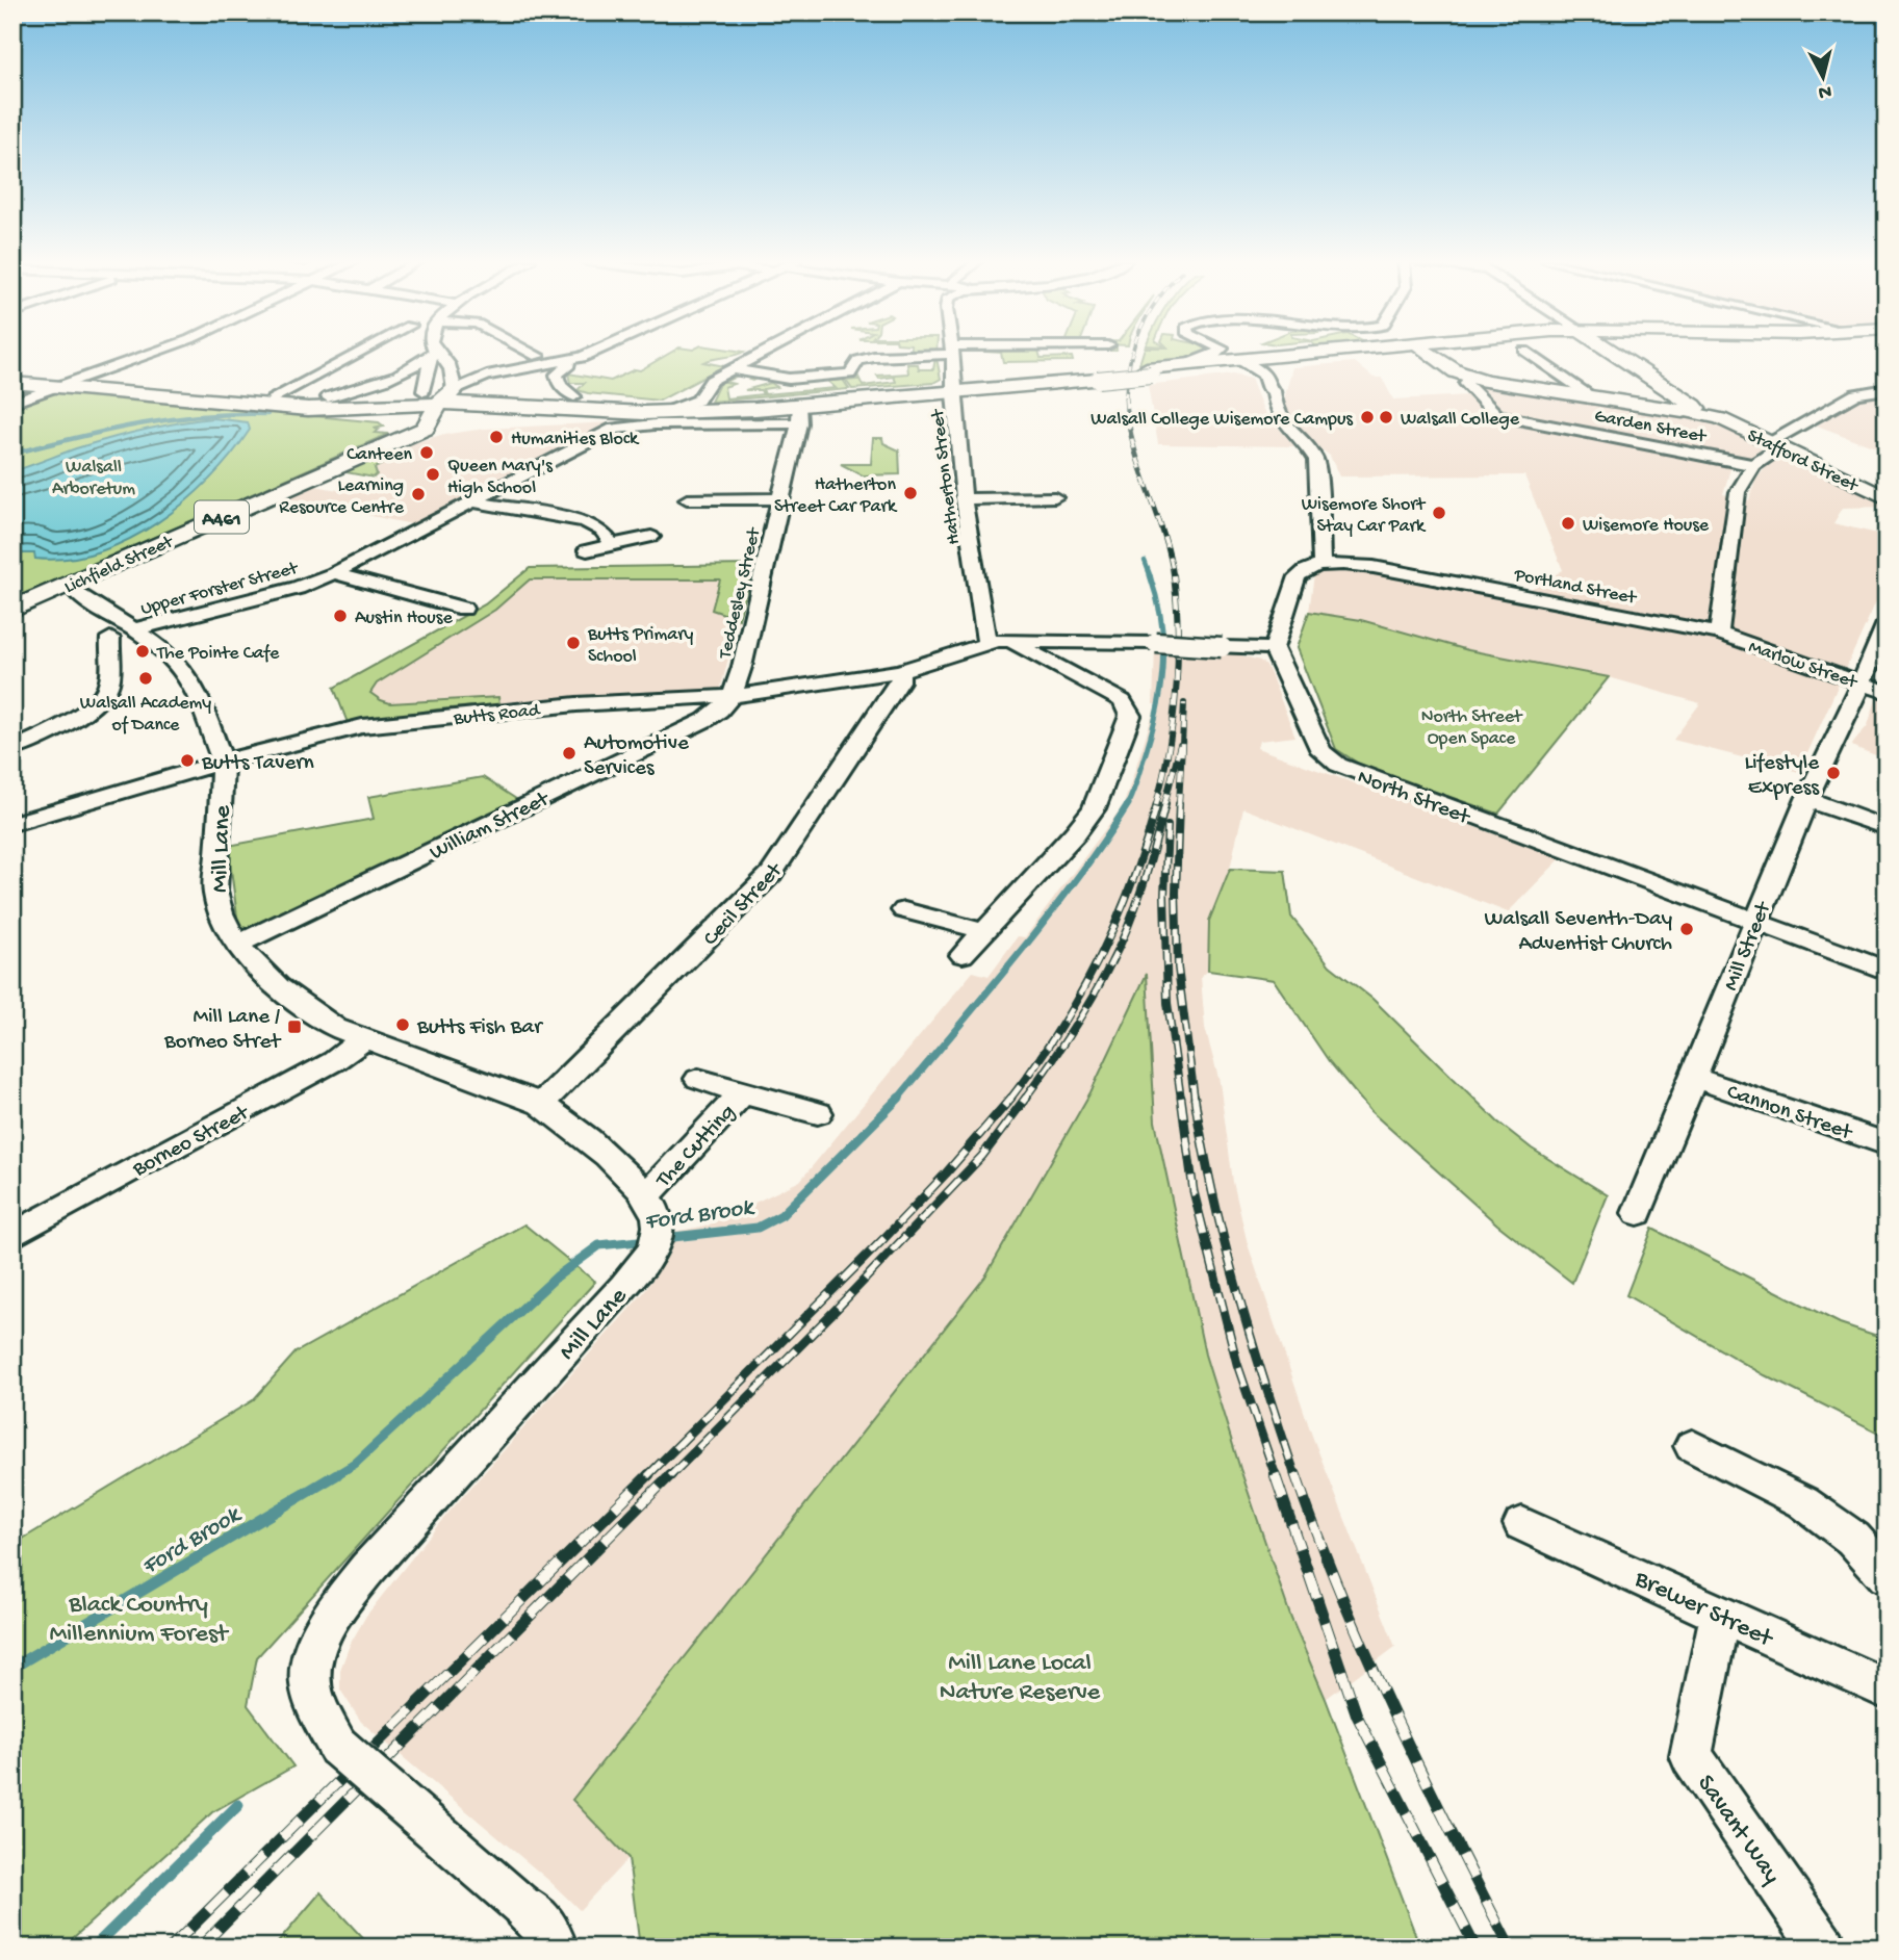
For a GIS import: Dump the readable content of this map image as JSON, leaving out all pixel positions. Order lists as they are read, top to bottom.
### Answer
{
  "streets": {
    "highway": ["Stafford Street", "A461", "Lichfield Street"],
    "street": [
      "Garden Street",
      "Hatherton Street",
      "Portland Street",
      "Upper Forster Street",
      "Teddesley Street",
      "Marlow Street",
      "Butts Road",
      "North Street",
      "William Street",
      "Mill Lane",
      "Cecil Street",
      "Mill Street",
      "Cannon Street",
      "Borneo Street",
      "The Cutting",
      "Brewer Street",
      "Savant Way"
    ]
  },
  "crossings": [
    ["Hatherton Street", "Butts Road"],
    ["Portland Street", "Marlow Street"],
    ["Upper Forster Street", "Teddesley Street"],
    ["Teddesley Street", "Butts Road"],
    ["Teddesley Street", "William Street"],
    ["Marlow Street", "Mill Street"],
    ["Butts Road", "William Street"],
    ["Butts Road", "Mill Lane"],
    ["Butts Road", "Cecil Street"],
    ["North Street", "Mill Street"],
    ["William Street", "Mill Lane"],
    ["Mill Lane", "Cecil Street"],
    ["Mill Lane", "Borneo Street"],
    ["Mill Lane", "The Cutting"],
    ["Mill Street", "Cannon Street"],
    ["Brewer Street", "Savant Way"]
  ],
  "water": ["Ford Brook"],
  "parks": [
    "Walsall Arboretum",
    "North Street Open Space",
    "Black Country Millennium Forest",
    "Mill Lane Local Nature Reserve"
  ],
  "places": {
    "other": [
      "Walsall College Wisemore Campus",
      "Walsall College",
      "Humanities Block",
      "Canteen",
      "Queen Mary's High School",
      "Hatherton Street Car Park",
      "Learning Resource Centre",
      "Wisemore Short Stay Car Park",
      "Wisemore House",
      "Austin House",
      "Butts Primary School",
      "The Pointe Cafe",
      "Walsall Academy of Dance",
      "Automotive Services",
      "Butts Tavern",
      "Lifestyle Express",
      "Walsall Seventh-Day Adventist Church",
      "Butts Fish Bar"
    ],
    "transit": ["Mill Lane / Borneo Stret"]
  },
  "north": "bottom"
}
